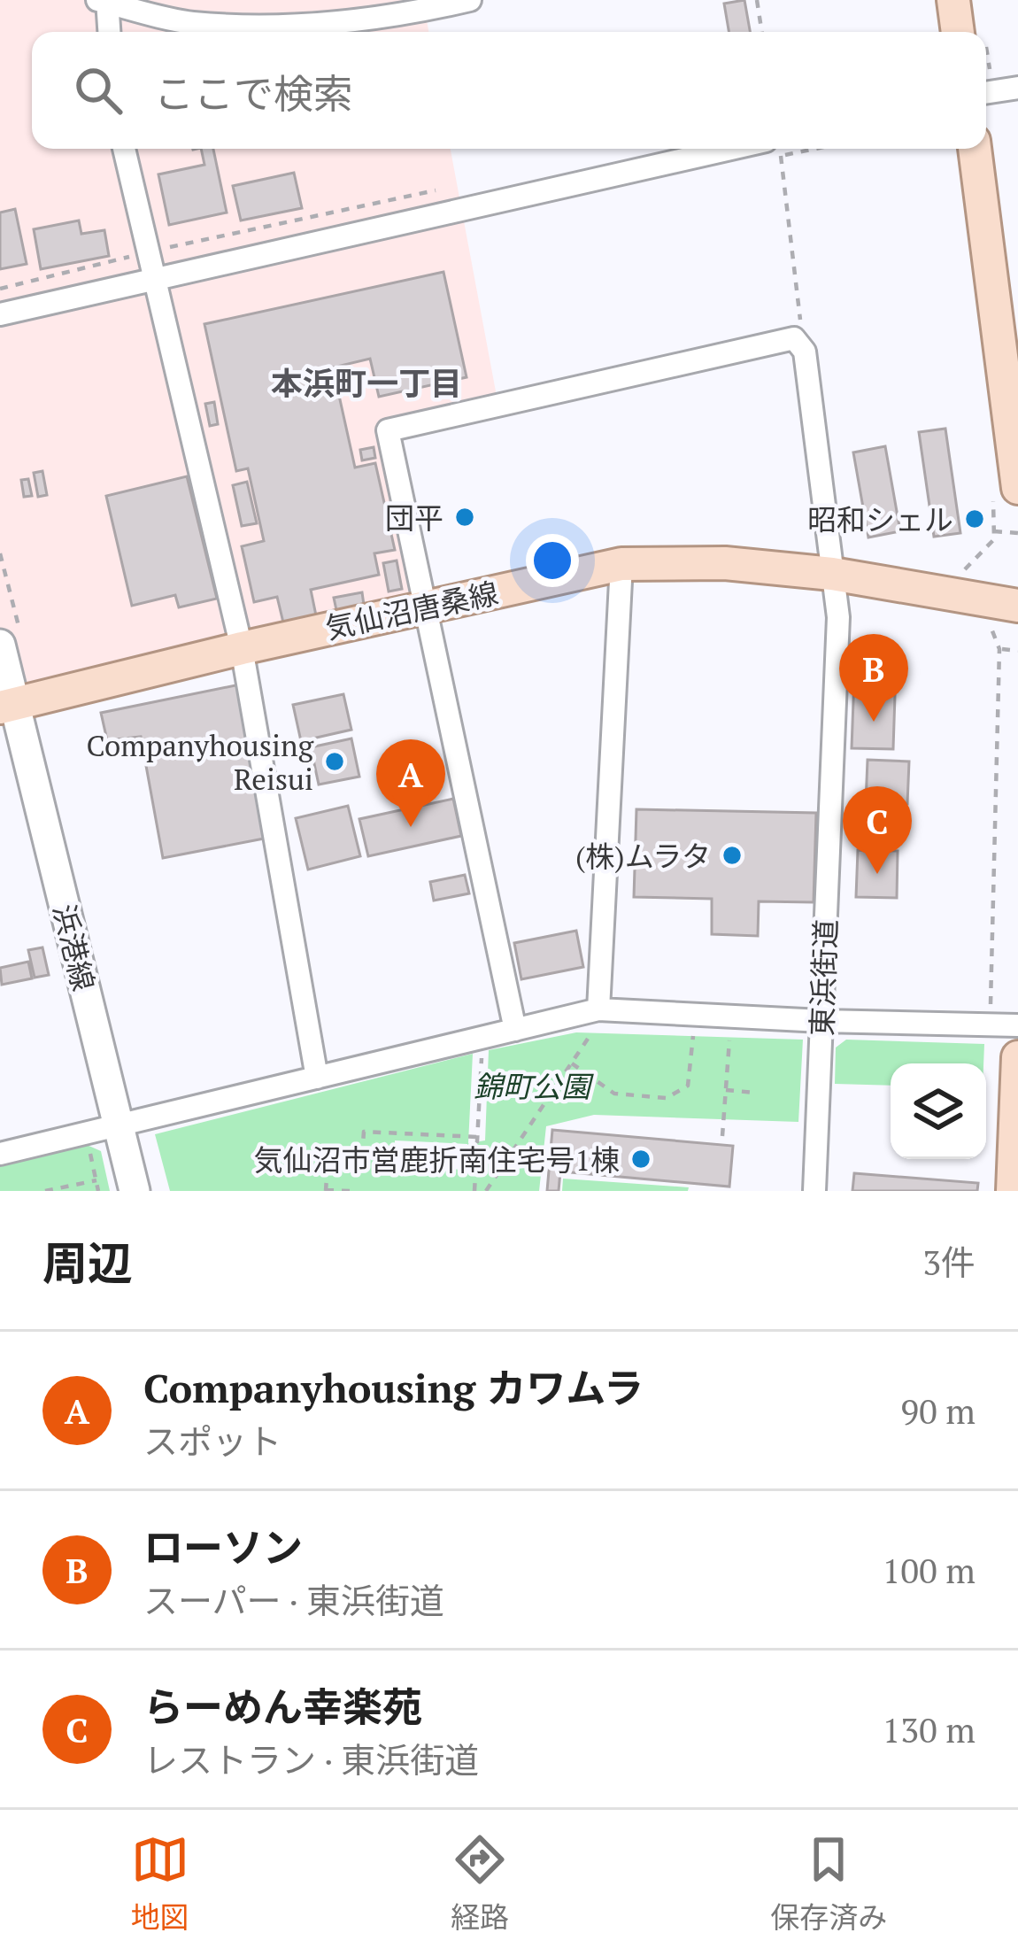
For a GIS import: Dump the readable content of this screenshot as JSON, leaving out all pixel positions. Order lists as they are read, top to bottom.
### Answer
{
  "streets": {
    "main road": ["気仙沼唐桑線"],
    "street": ["浜港線", "東浜街道"]
  },
  "crossings": [
    ["気仙沼唐桑線", "浜港線"],
    ["気仙沼唐桑線", "東浜街道"]
  ],
  "districts": ["本浜町一丁目"],
  "parks": ["錦町公園"],
  "places": [
    "団平",
    "昭和シェル",
    "Companyhousing Reisui",
    "(株)ムラタ",
    "気仙沼市営鹿折南住宅号1棟"
  ],
  "page": {
    "search": "ここで検索",
    "pins": ["B", "A", "C"],
    "heading": ["周辺", "3件"],
    "list": [
      {
        "mark": "A",
        "name": "Companyhousing カワムラ",
        "note": "スポット",
        "value": "90 m"
      },
      {
        "mark": "B",
        "name": "ローソン",
        "note": "スーパー · 東浜街道",
        "value": "100 m"
      },
      {
        "mark": "C",
        "name": "らーめん幸楽苑",
        "note": "レストラン · 東浜街道",
        "value": "130 m"
      }
    ],
    "nav": ["地図", "経路", "保存済み"]
  }
}
